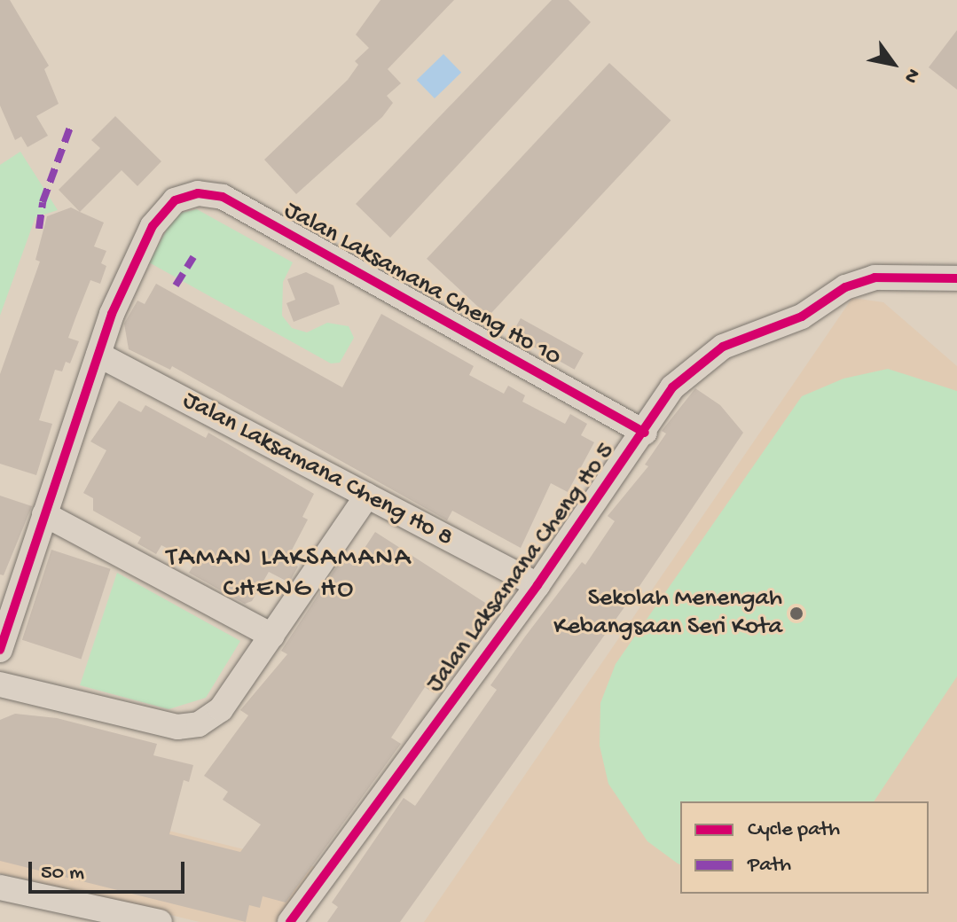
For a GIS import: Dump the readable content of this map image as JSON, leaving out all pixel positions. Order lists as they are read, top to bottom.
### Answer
{
  "streets": {
    "street": ["Jalan Laksamana Cheng Ho 10", "Jalan Laksamana Cheng Ho 8", "Jalan Laksamana Cheng Ho 5"]
  },
  "crossings": [
    ["Jalan Laksamana Cheng Ho 10", "Jalan Laksamana Cheng Ho 8"],
    ["Jalan Laksamana Cheng Ho 10", "Jalan Laksamana Cheng Ho 5"],
    ["Jalan Laksamana Cheng Ho 8", "Jalan Laksamana Cheng Ho 5"]
  ],
  "districts": ["TAMAN LAKSAMANA CHENG HO"],
  "places": ["Sekolah Menengah Kebangsaan Seri Kota"],
  "legend": ["Cycle path", "Path"],
  "scale_bar": "50 m",
  "north": "bottom right"
}
